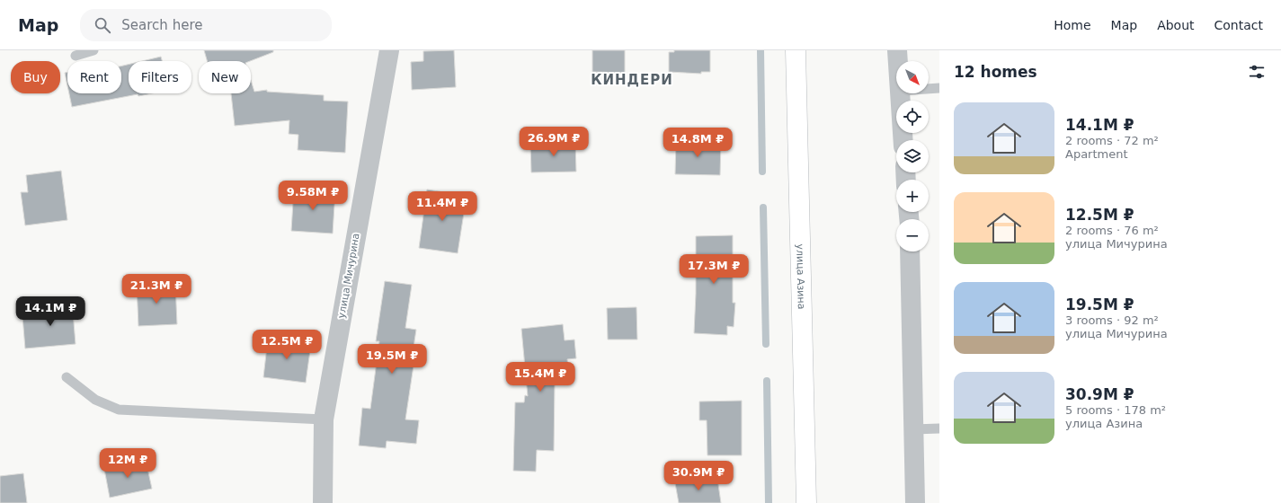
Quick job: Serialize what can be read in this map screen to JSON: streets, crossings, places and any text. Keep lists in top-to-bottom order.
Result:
{
  "streets": {
    "main road": ["улица Азина"],
    "street": ["улица Мичурина"]
  },
  "districts": ["КИНДЕРИ"],
  "north": "bottom right",
  "page": {
    "header": "Map",
    "search": "Search here",
    "nav": [
      "Home",
      "Map",
      "About",
      "Contact"
    ],
    "heading": "12 homes",
    "map_buttons": ["+", "−"],
    "chip": [
      "Buy",
      "Rent",
      "Filters",
      "New"
    ],
    "list": [
      {
        "name": "14.1M ₽",
        "note": "2 rooms · 72 m² · Apartment"
      },
      {
        "name": "12.5M ₽",
        "note": "2 rooms · 76 m² · улица Мичурина"
      },
      {
        "name": "19.5M ₽",
        "note": "3 rooms · 92 m² · улица Мичурина"
      },
      {
        "name": "30.9M ₽",
        "note": "5 rooms · 178 m² · улица Азина"
      }
    ],
    "price": [
      "26.9M ₽",
      "14.8M ₽",
      "9.58M ₽",
      "11.4M ₽",
      "17.3M ₽",
      "21.3M ₽",
      "14.1M ₽",
      "12.5M ₽",
      "19.5M ₽",
      "15.4M ₽",
      "12M ₽",
      "30.9M ₽"
    ]
  }
}
